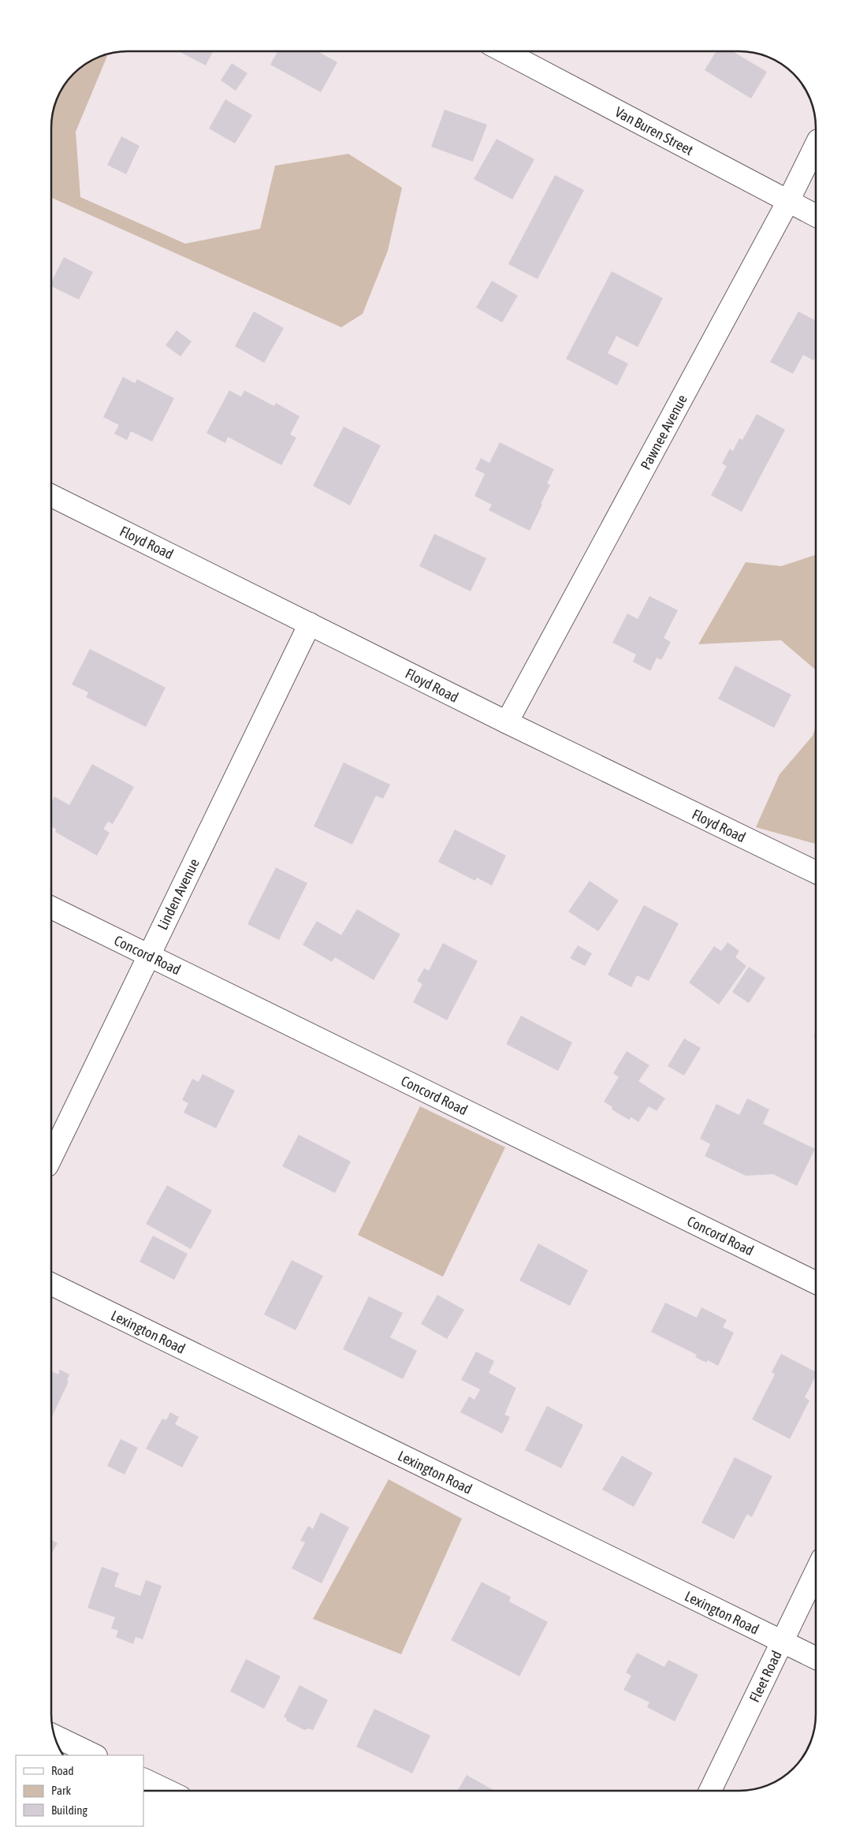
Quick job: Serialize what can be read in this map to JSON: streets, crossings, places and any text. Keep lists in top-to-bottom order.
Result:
{
  "streets": {
    "street": [
      "Van Buren Street",
      "Pawnee Avenue",
      "Floyd Road",
      "Linden Avenue",
      "Concord Road",
      "Lexington Road",
      "Fleet Road"
    ]
  },
  "crossings": [
    ["Van Buren Street", "Pawnee Avenue"],
    ["Pawnee Avenue", "Floyd Road"],
    ["Floyd Road", "Linden Avenue"],
    ["Linden Avenue", "Concord Road"],
    ["Lexington Road", "Fleet Road"]
  ],
  "legend": ["Road", "Park", "Building"]
}
